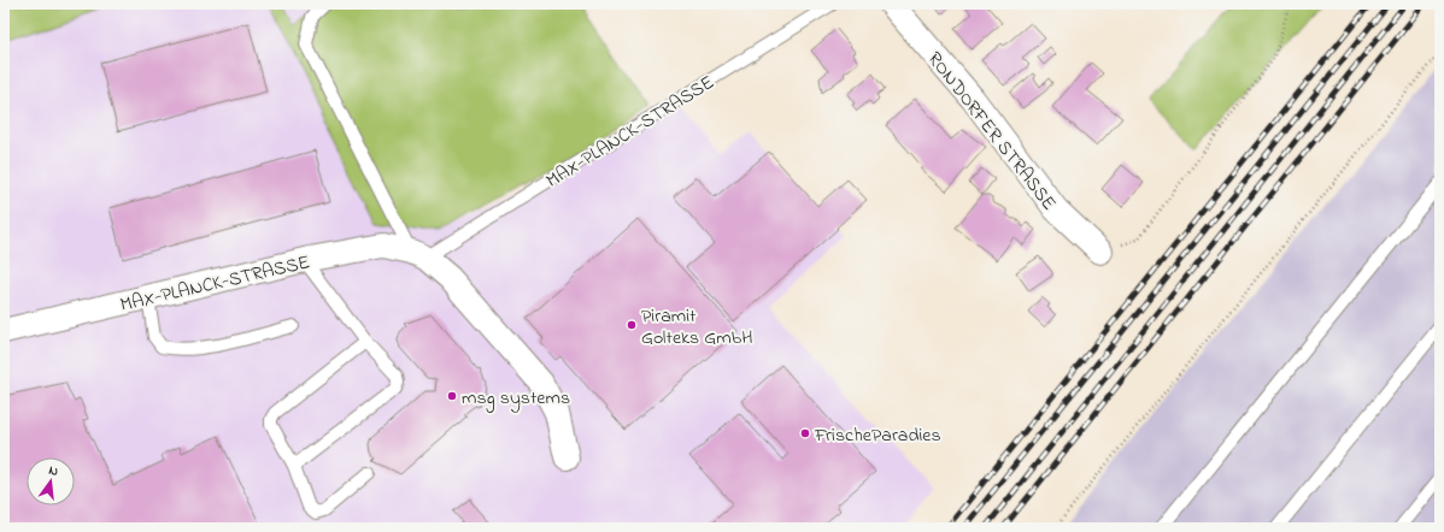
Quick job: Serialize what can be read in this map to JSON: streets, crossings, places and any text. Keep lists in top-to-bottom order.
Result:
{
  "streets": {
    "street": ["MAX-PLANCK-STRASSE", "RONDORFER STRASSE"]
  },
  "places": ["Piramit Golteks GmbH", "msg systems", "FrischeParadies"],
  "north": "top"
}
